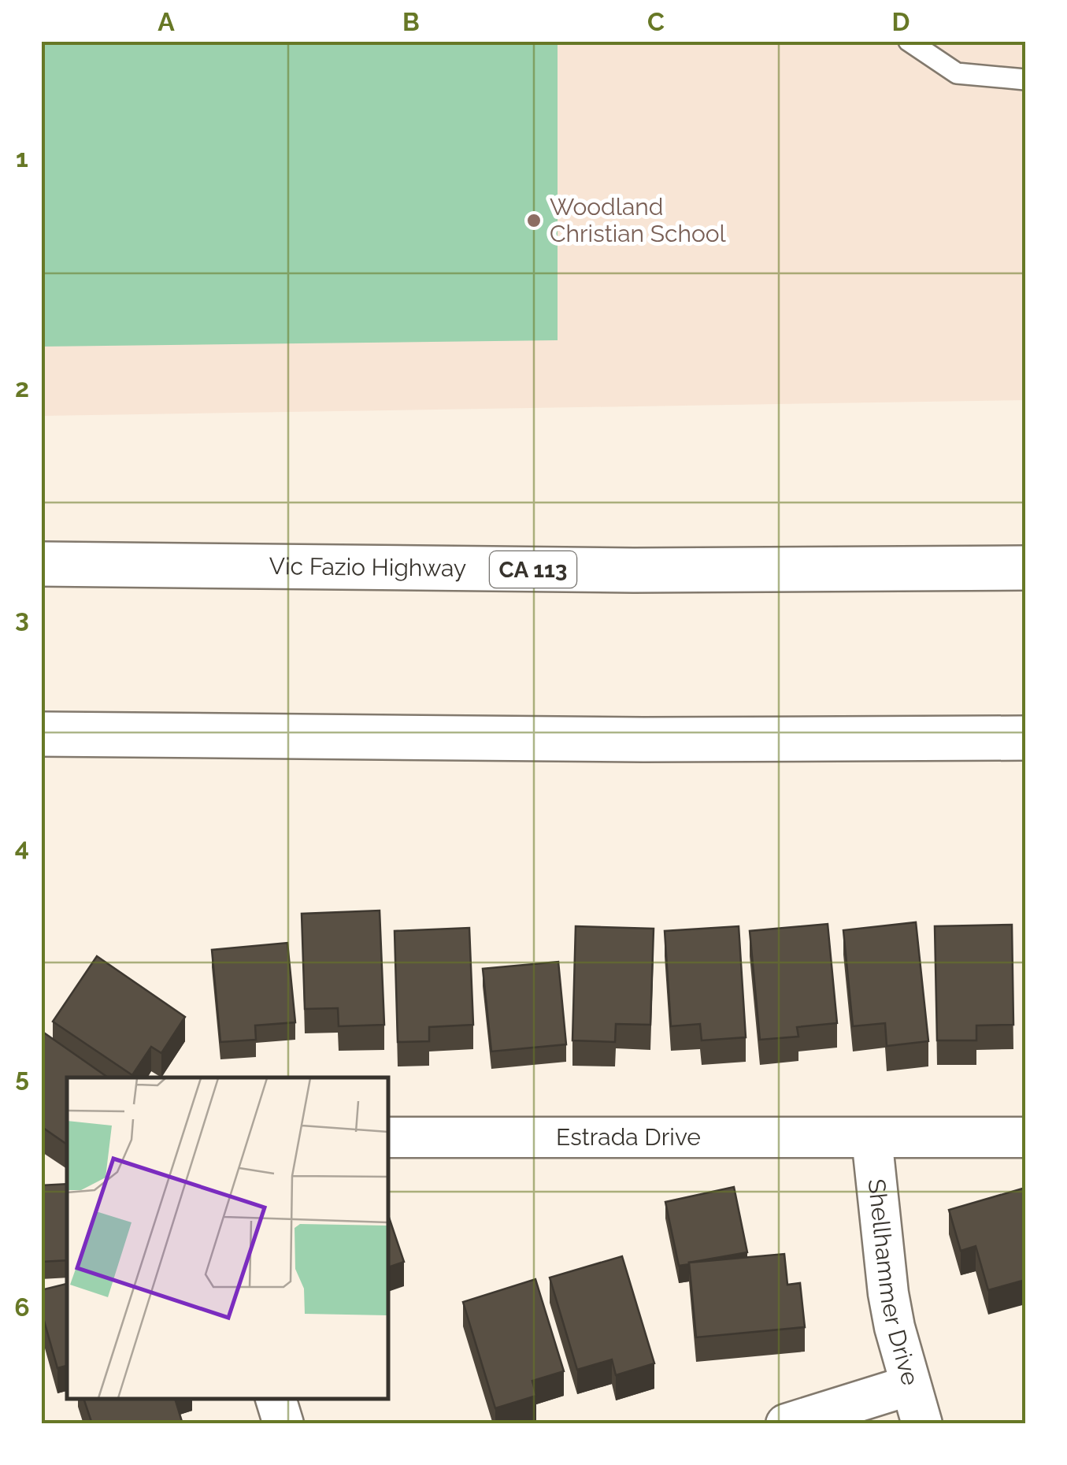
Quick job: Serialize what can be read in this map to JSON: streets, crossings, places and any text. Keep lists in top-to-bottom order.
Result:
{
  "streets": {
    "highway": ["Vic Fazio Highway", "CA 113"],
    "street": ["Estrada Drive", "Shellhammer Drive"]
  },
  "crossings": [
    ["Estrada Drive", "Shellhammer Drive"]
  ],
  "places": ["Woodland Christian School"],
  "grid": {
    "columns": [
      "A",
      "B",
      "C",
      "D"
    ],
    "rows": [
      "1",
      "2",
      "3",
      "4",
      "5",
      "6"
    ]
  }
}
